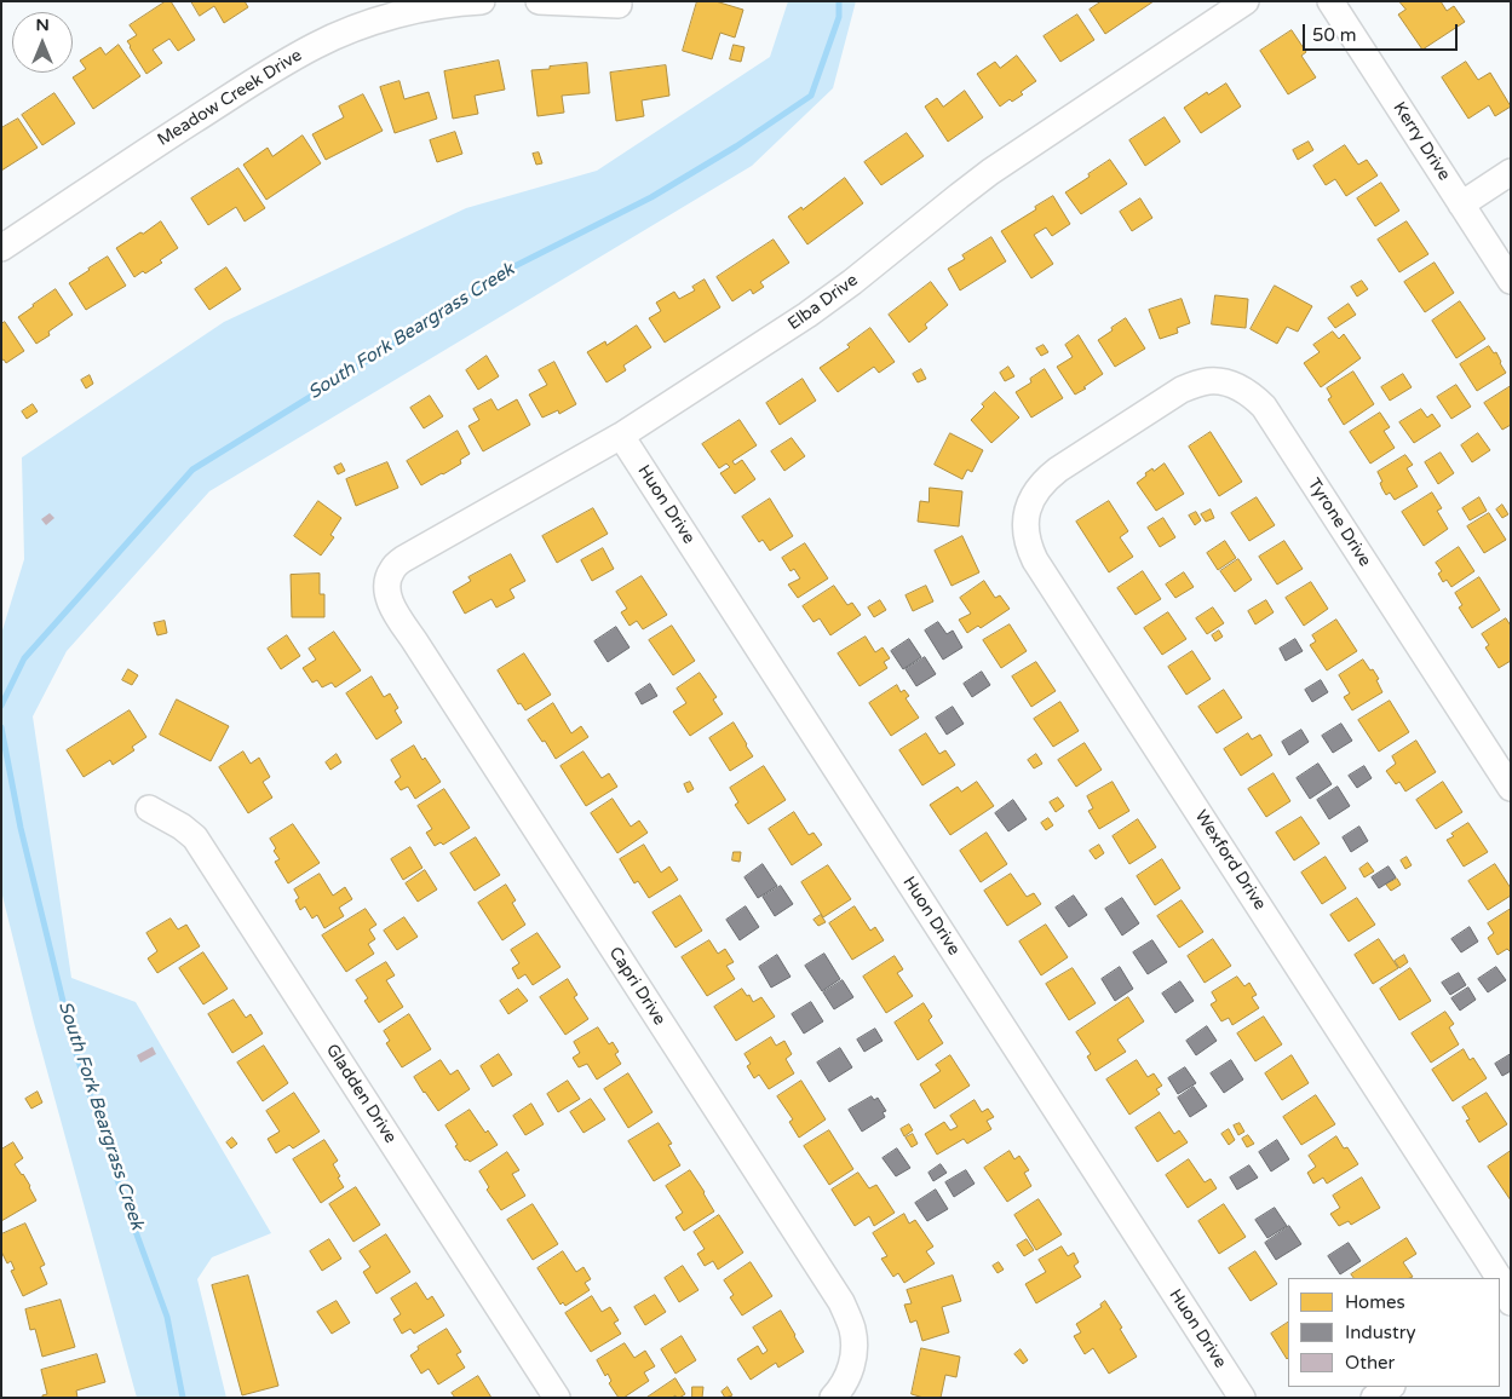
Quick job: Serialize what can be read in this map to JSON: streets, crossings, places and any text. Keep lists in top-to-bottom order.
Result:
{
  "streets": {
    "street": [
      "Meadow Creek Drive",
      "Kerry Drive",
      "Elba Drive",
      "Huon Drive",
      "Tyrone Drive",
      "Wexford Drive",
      "Capri Drive",
      "Gladden Drive"
    ]
  },
  "crossings": [
    ["Elba Drive", "Huon Drive"],
    ["Elba Drive", "Capri Drive"],
    ["Tyrone Drive", "Wexford Drive"]
  ],
  "water": ["South Fork Beargrass Creek"],
  "legend": ["Homes", "Industry", "Other"],
  "scale_bar": "50 m",
  "north": "top"
}
